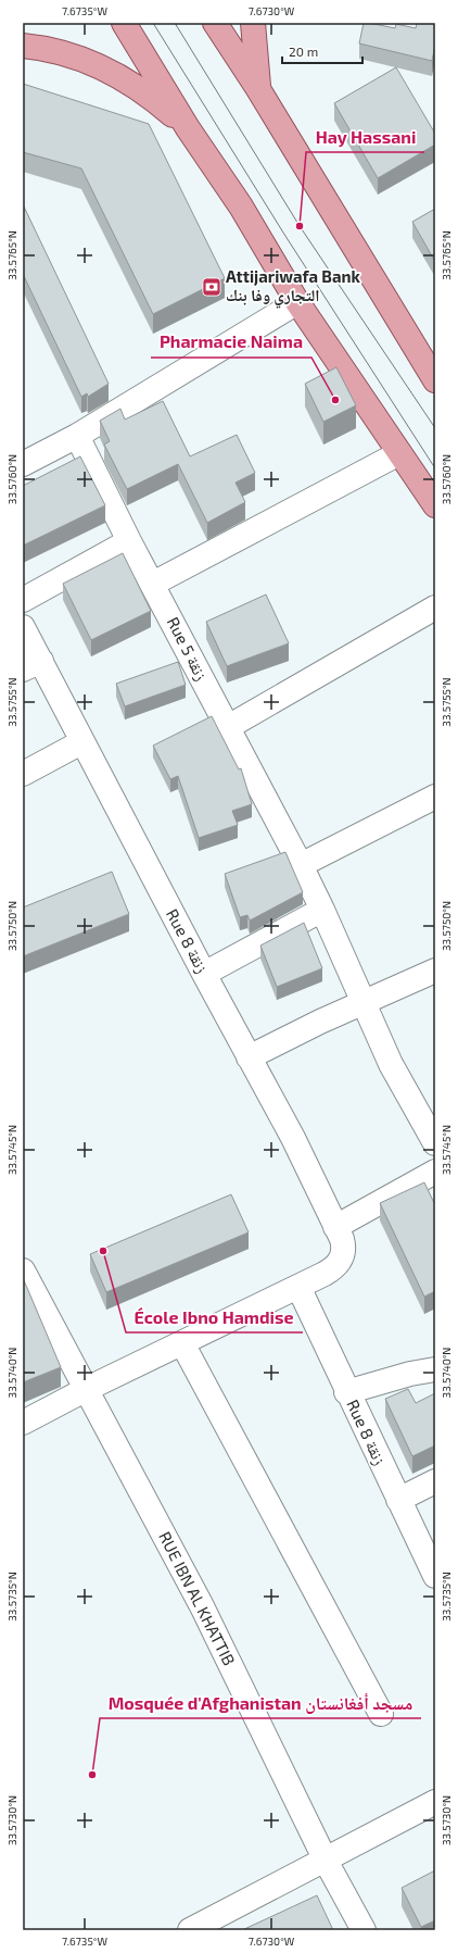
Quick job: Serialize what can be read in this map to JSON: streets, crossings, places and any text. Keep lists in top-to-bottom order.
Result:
{
  "streets": {
    "street": ["Rue 5 زنقة", "Rue 8 زنقة", "RUE IBN AL KHATTIB"]
  },
  "places": {
    "other": [
      "Hay Hassani",
      "Pharmacie Naima",
      "École Ibno Hamdise",
      "Mosquée d'Afghanistan مسجد أفغانستان"
    ],
    "bank": ["Attijariwafa Bank التجاري وفا بنك"]
  },
  "scale_bar": "20 m",
  "coordinates": [
    "7.6735°W",
    "7.6730°W",
    "33.5765°N",
    "33.5760°N",
    "33.5755°N",
    "33.5750°N",
    "33.5745°N",
    "33.5740°N",
    "33.5735°N",
    "33.5730°N"
  ]
}
